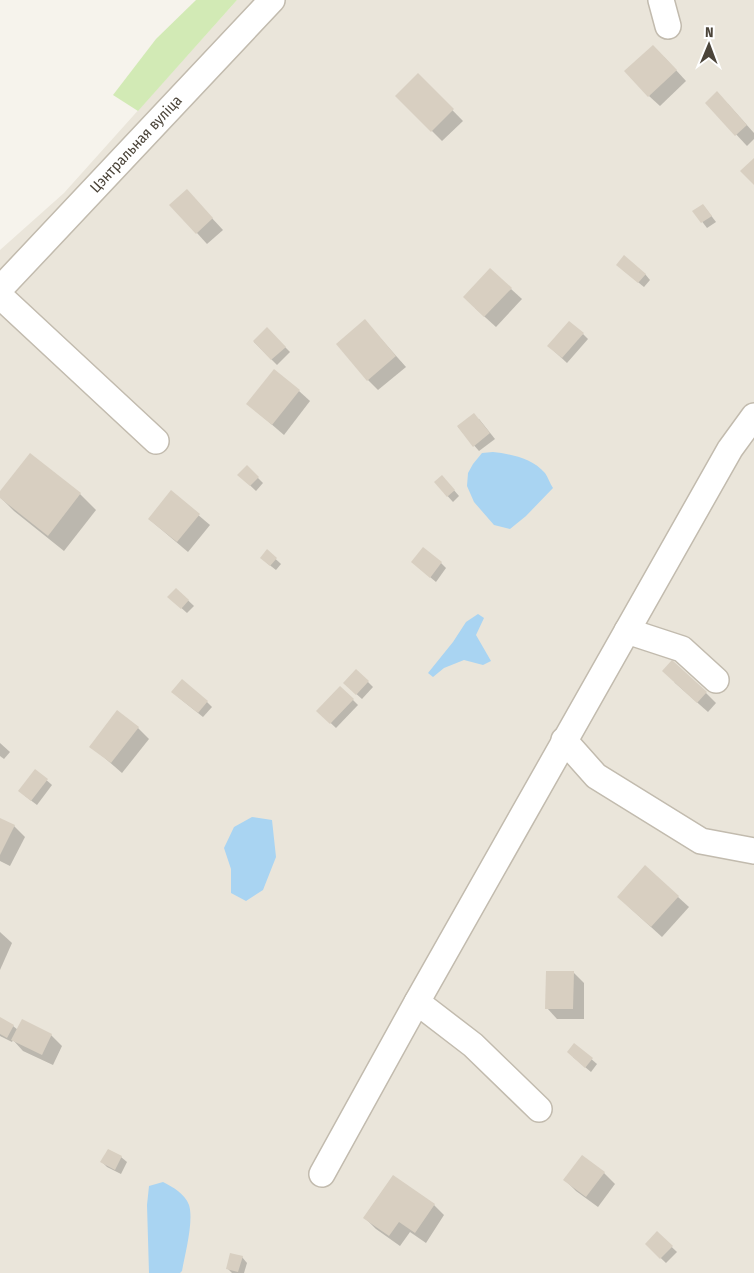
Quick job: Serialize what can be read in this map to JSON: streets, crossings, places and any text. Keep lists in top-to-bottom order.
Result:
{
  "streets": {
    "street": ["Цэнтральная вуліца"]
  },
  "north": "top"
}
